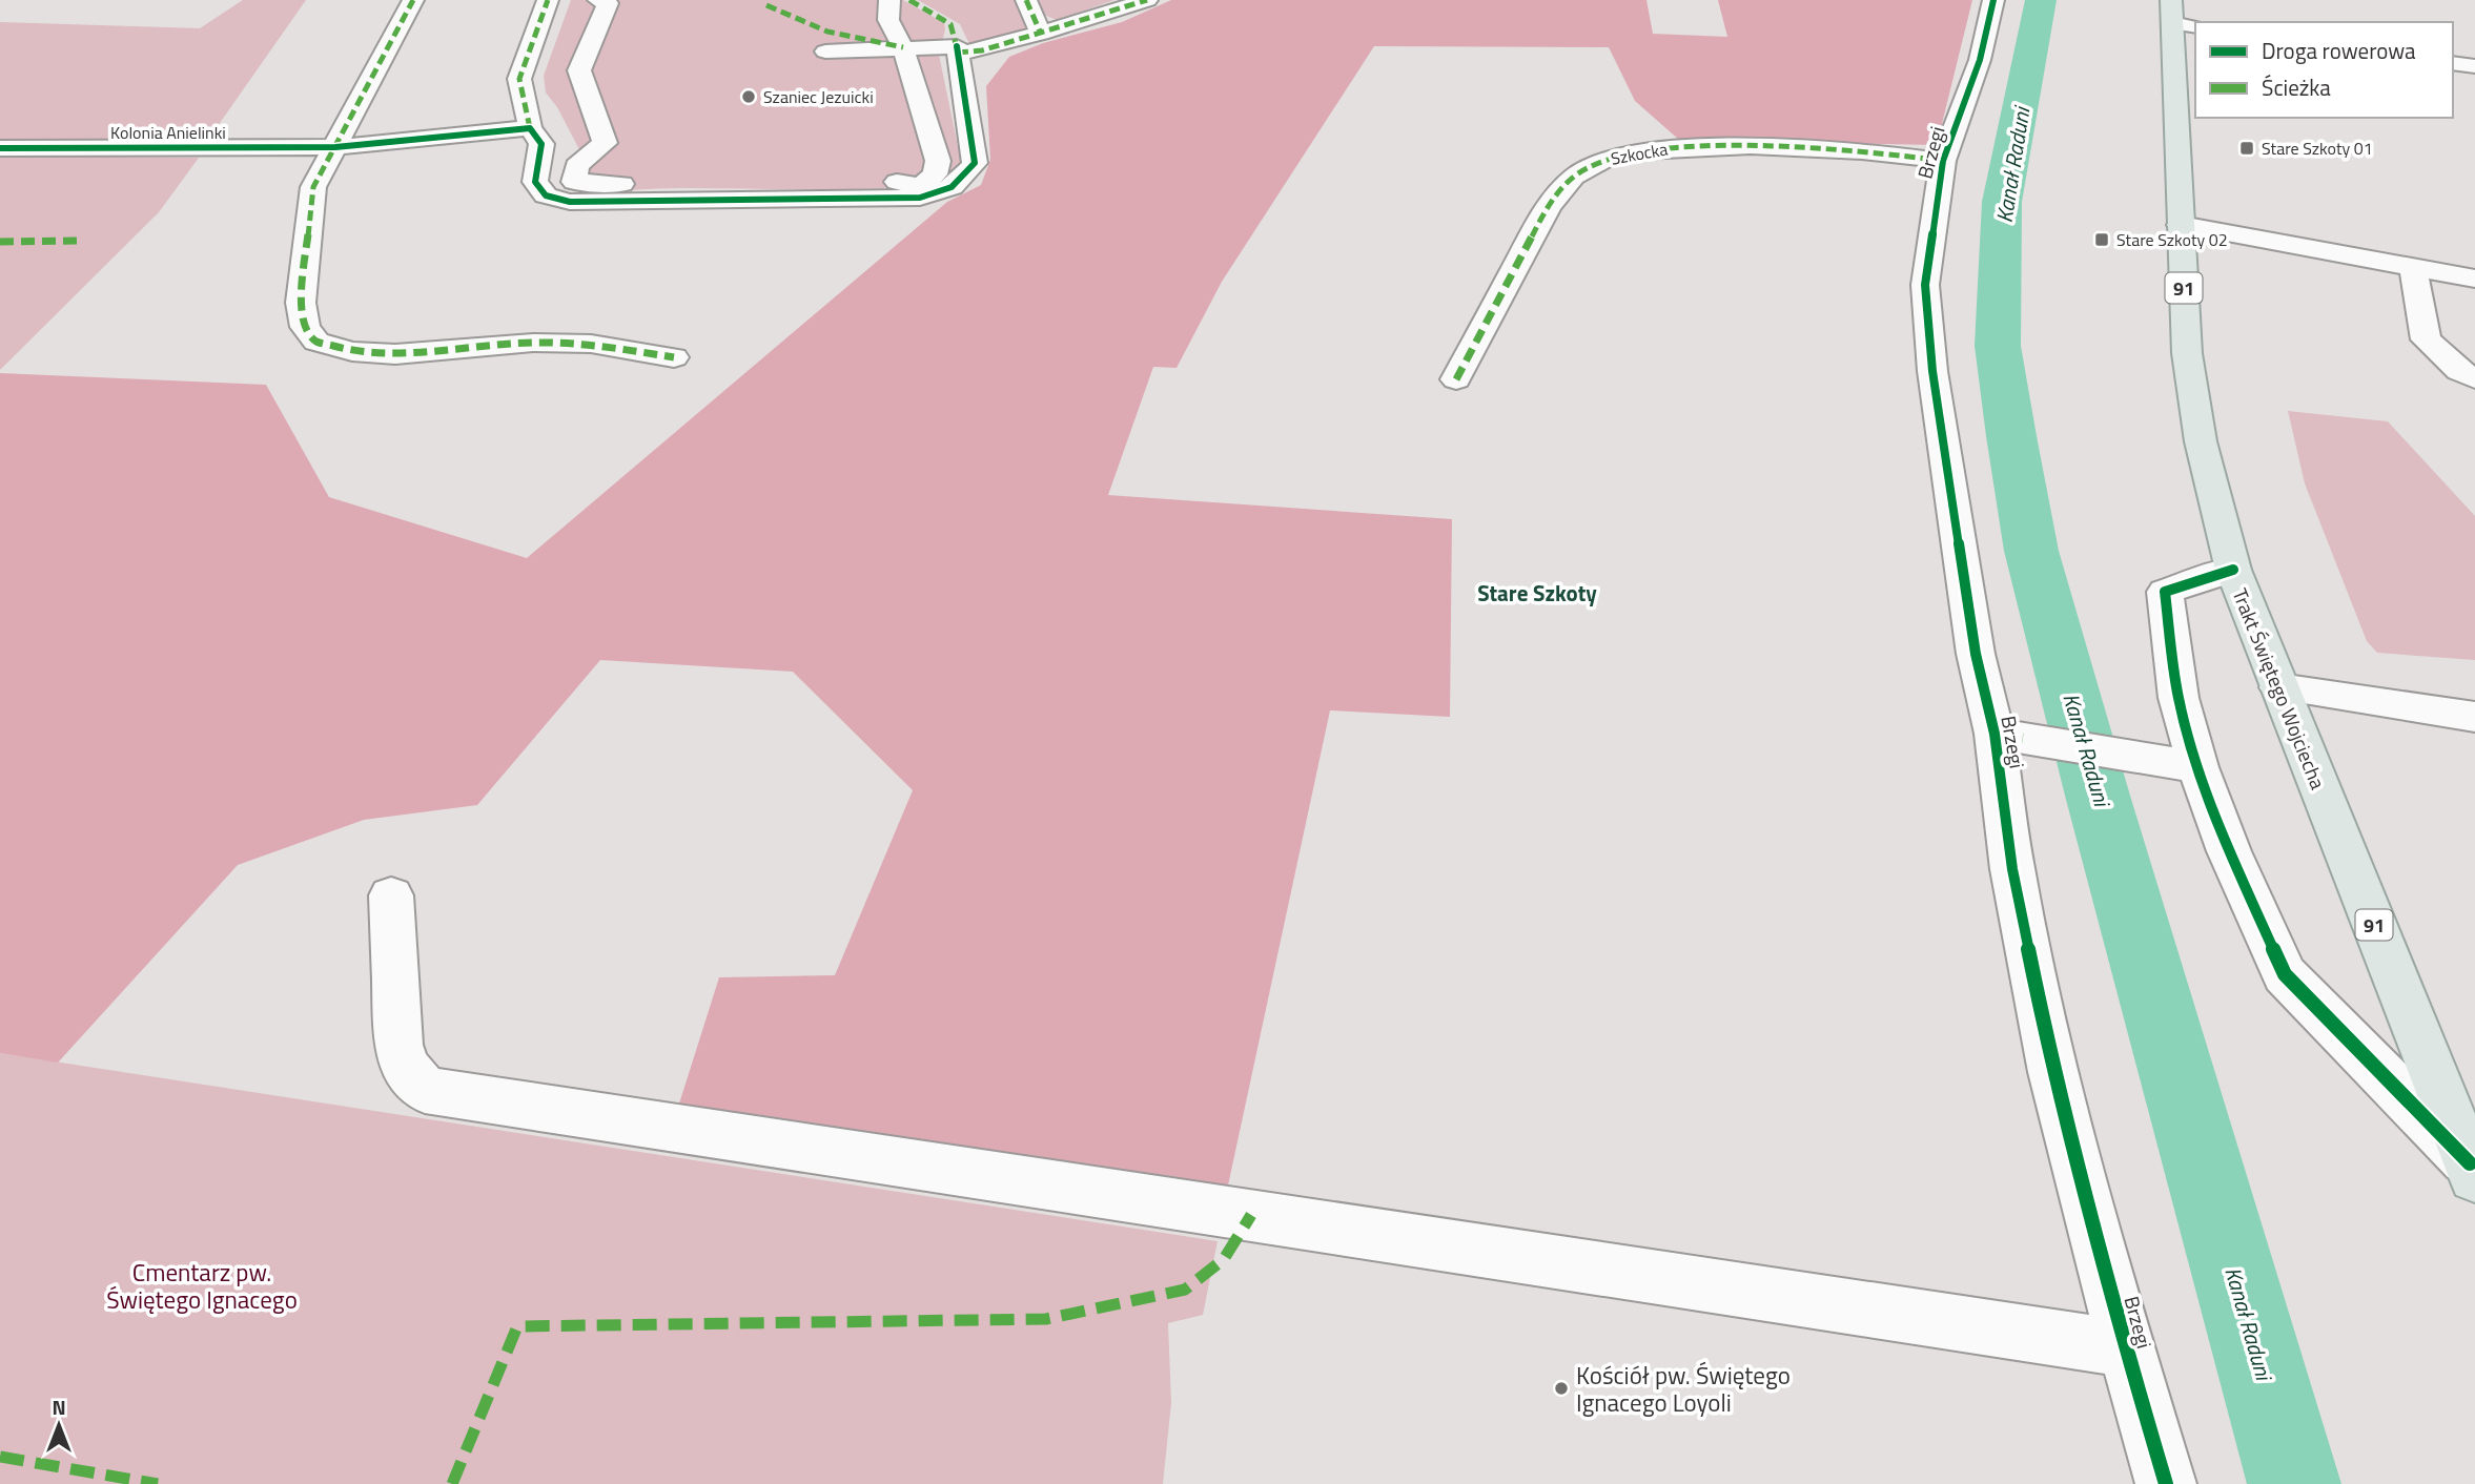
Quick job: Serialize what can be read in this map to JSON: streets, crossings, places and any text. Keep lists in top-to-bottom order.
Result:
{
  "streets": {
    "main road": ["91", "Trakt Świętego Wojciecha"],
    "street": ["Kolonia Anielinki", "Brzegi", "Szkocka"]
  },
  "crossings": [
    ["Brzegi", "Szkocka"]
  ],
  "districts": ["Stare Szkoty"],
  "water": ["Kanał Raduni"],
  "parks": ["Cmentarz pw. Świętego Ignacego"],
  "places": {
    "other": ["Szaniec Jezuicki", "Kościół pw. Świętego Ignacego Loyoli"],
    "transit": ["Stare Szkoty 01", "Stare Szkoty 02"]
  },
  "legend": ["Droga rowerowa", "Ścieżka"],
  "north": "top"
}
